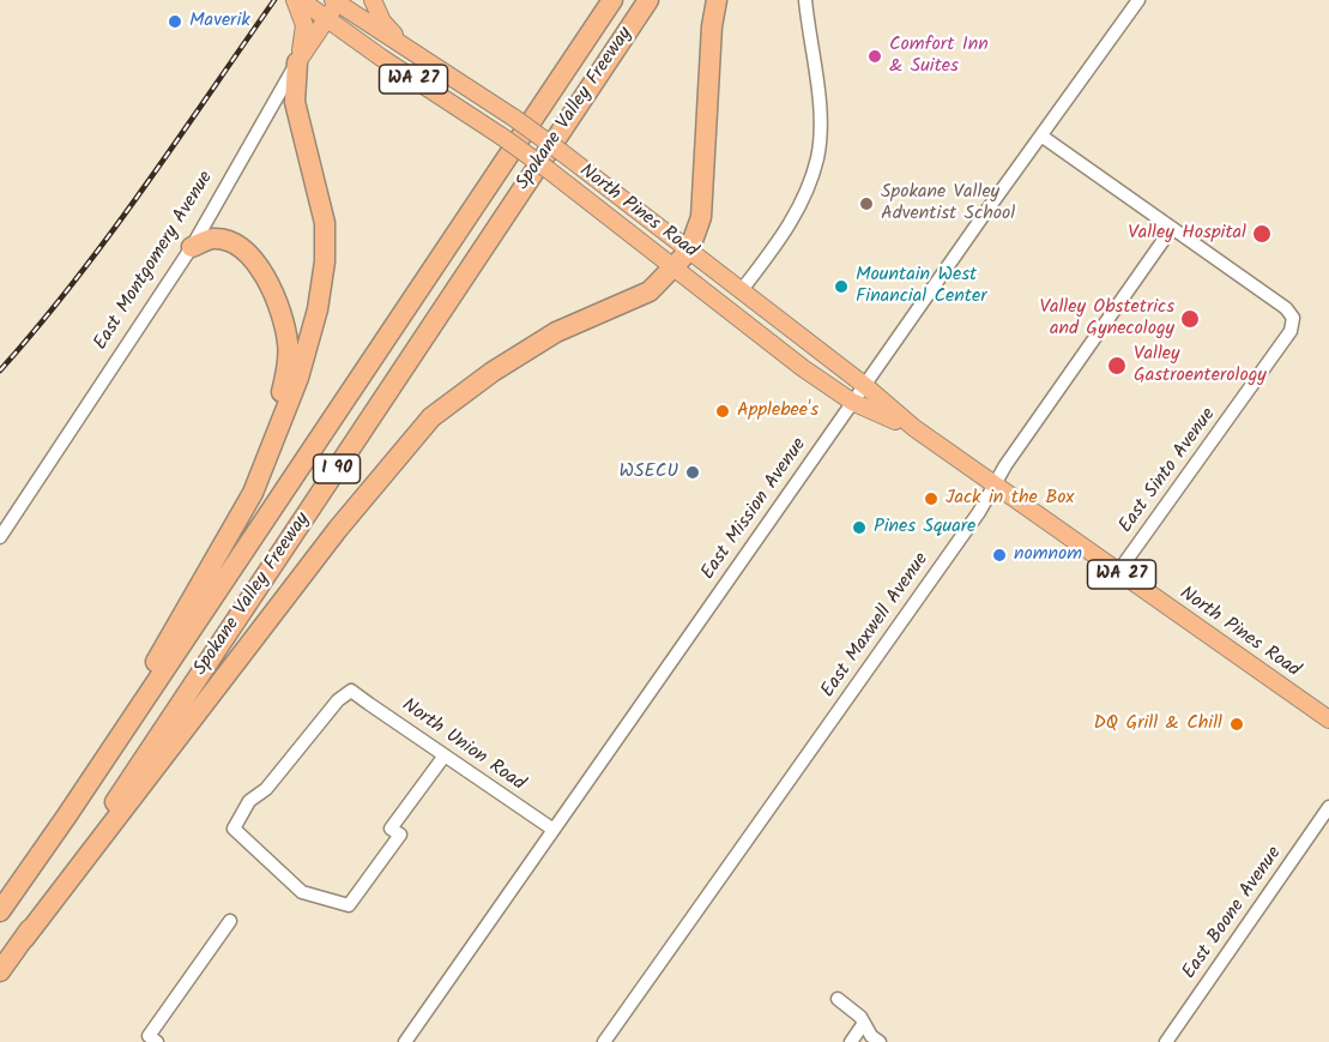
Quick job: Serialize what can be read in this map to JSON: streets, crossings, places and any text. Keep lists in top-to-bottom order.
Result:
{
  "streets": {
    "highway": ["Spokane Valley Freeway", "I 90"],
    "main road": ["WA 27", "North Pines Road", "East Montgomery Avenue"],
    "street": [
      "East Sinto Avenue",
      "East Mission Avenue",
      "East Maxwell Avenue",
      "North Union Road",
      "East Boone Avenue"
    ]
  },
  "crossings": [
    ["North Pines Road", "East Montgomery Avenue"],
    ["North Pines Road", "East Sinto Avenue"],
    ["North Pines Road", "East Mission Avenue"],
    ["North Pines Road", "East Maxwell Avenue"],
    ["East Sinto Avenue", "East Maxwell Avenue"],
    ["East Mission Avenue", "North Union Road"]
  ],
  "places": [
    "Maverik",
    "Comfort Inn & Suites",
    "Spokane Valley Adventist School",
    "Valley Hospital",
    "Mountain West Financial Center",
    "Valley Obstetrics and Gynecology",
    "Valley Gastroenterology",
    "Applebee's",
    "WSECU",
    "Jack in the Box",
    "Pines Square",
    "nomnom",
    "DQ Grill & Chill"
  ]
}
